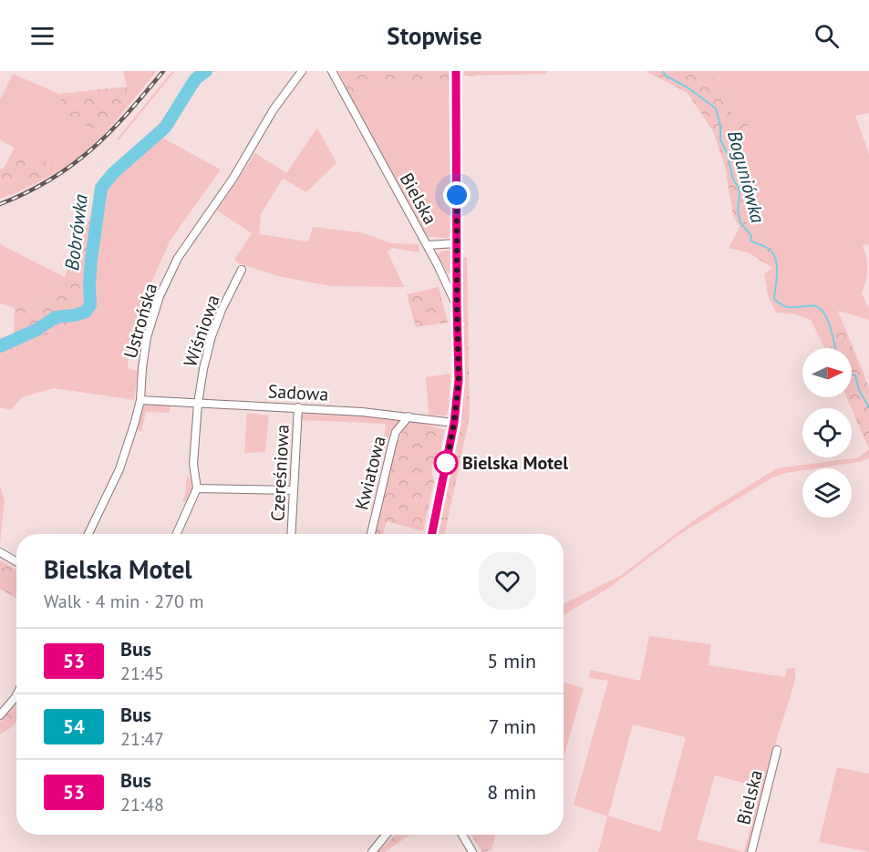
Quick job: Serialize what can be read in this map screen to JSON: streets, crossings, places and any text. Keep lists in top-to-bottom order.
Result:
{
  "streets": {
    "street": [
      "Bielska",
      "Ustrońska",
      "Wiśniowa",
      "Sadowa",
      "Czereśniowa",
      "Kwiatowa"
    ]
  },
  "crossings": [
    ["Bielska", "Sadowa"],
    ["Ustrońska", "Sadowa"],
    ["Wiśniowa", "Sadowa"],
    ["Sadowa", "Czereśniowa"],
    ["Sadowa", "Kwiatowa"]
  ],
  "water": ["Boguniówka", "Bobrówka"],
  "places": ["Bielska Motel"],
  "lines": ["bus line 53"],
  "north": "right",
  "page": {
    "header": "Stopwise",
    "heading": ["Bielska Motel", "Walk · 4 min · 270 m"],
    "list": [
      {
        "mark": "53",
        "name": "Bus",
        "note": "21:45",
        "value": "5 min"
      },
      {
        "mark": "54",
        "name": "Bus",
        "note": "21:47",
        "value": "7 min"
      },
      {
        "mark": "53",
        "name": "Bus",
        "note": "21:48",
        "value": "8 min"
      }
    ]
  }
}
